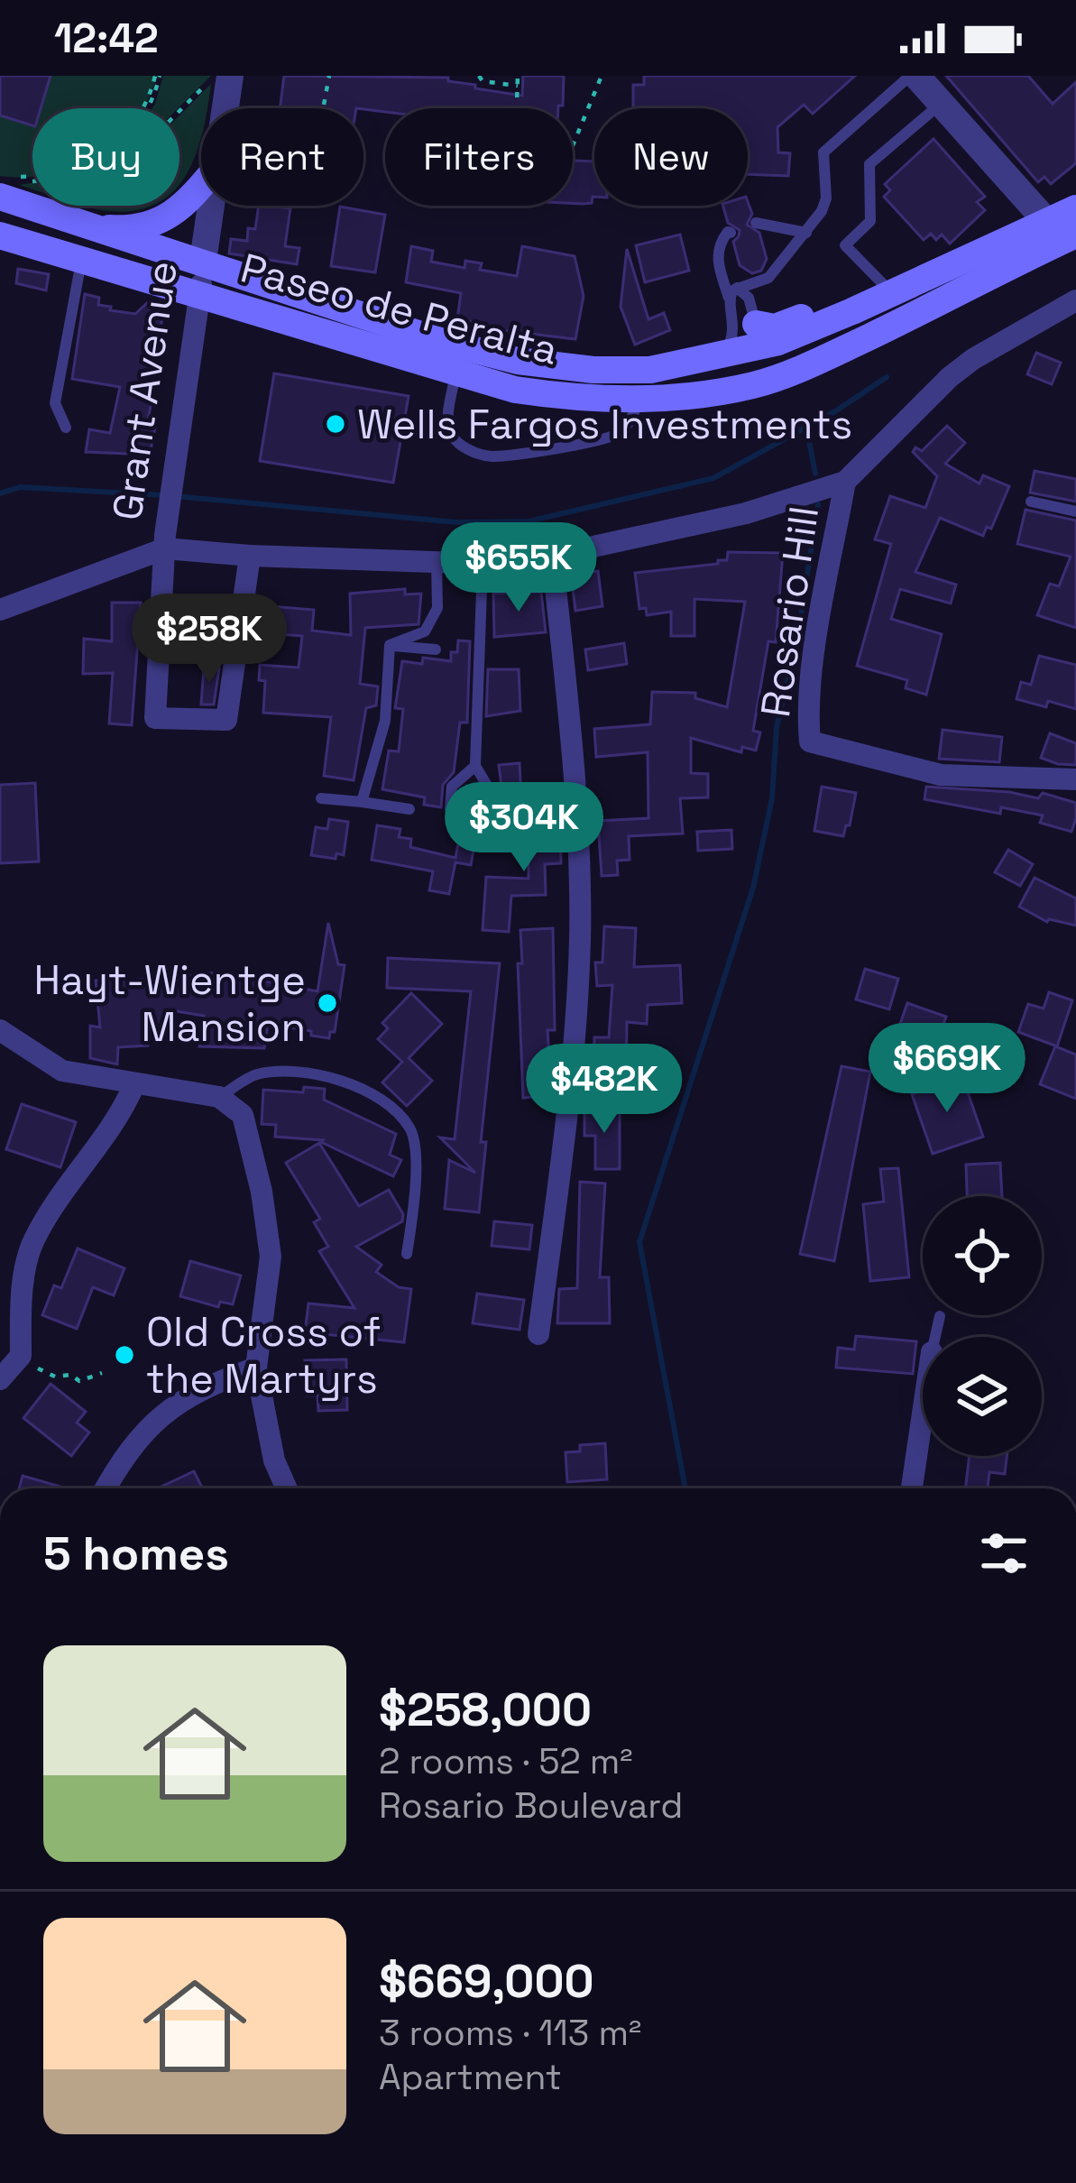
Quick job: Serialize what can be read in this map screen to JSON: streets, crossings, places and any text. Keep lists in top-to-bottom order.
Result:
{
  "streets": {
    "main road": ["Paseo de Peralta"],
    "street": ["Grant Avenue", "Rosario Hill"]
  },
  "crossings": [
    ["Paseo de Peralta", "Grant Avenue"]
  ],
  "places": ["Wells Fargos Investments", "Hayt-Wientge Mansion", "Old Cross of the Martyrs"],
  "page": {
    "status": "12:42",
    "chip": [
      "Buy",
      "Rent",
      "Filters",
      "New"
    ],
    "price": [
      "$655K",
      "$258K",
      "$304K",
      "$669K",
      "$482K"
    ],
    "heading": "5 homes",
    "list": [
      {
        "name": "$258,000",
        "note": "2 rooms · 52 m² · Rosario Boulevard"
      },
      {
        "name": "$669,000",
        "note": "3 rooms · 113 m² · Apartment"
      }
    ]
  }
}
